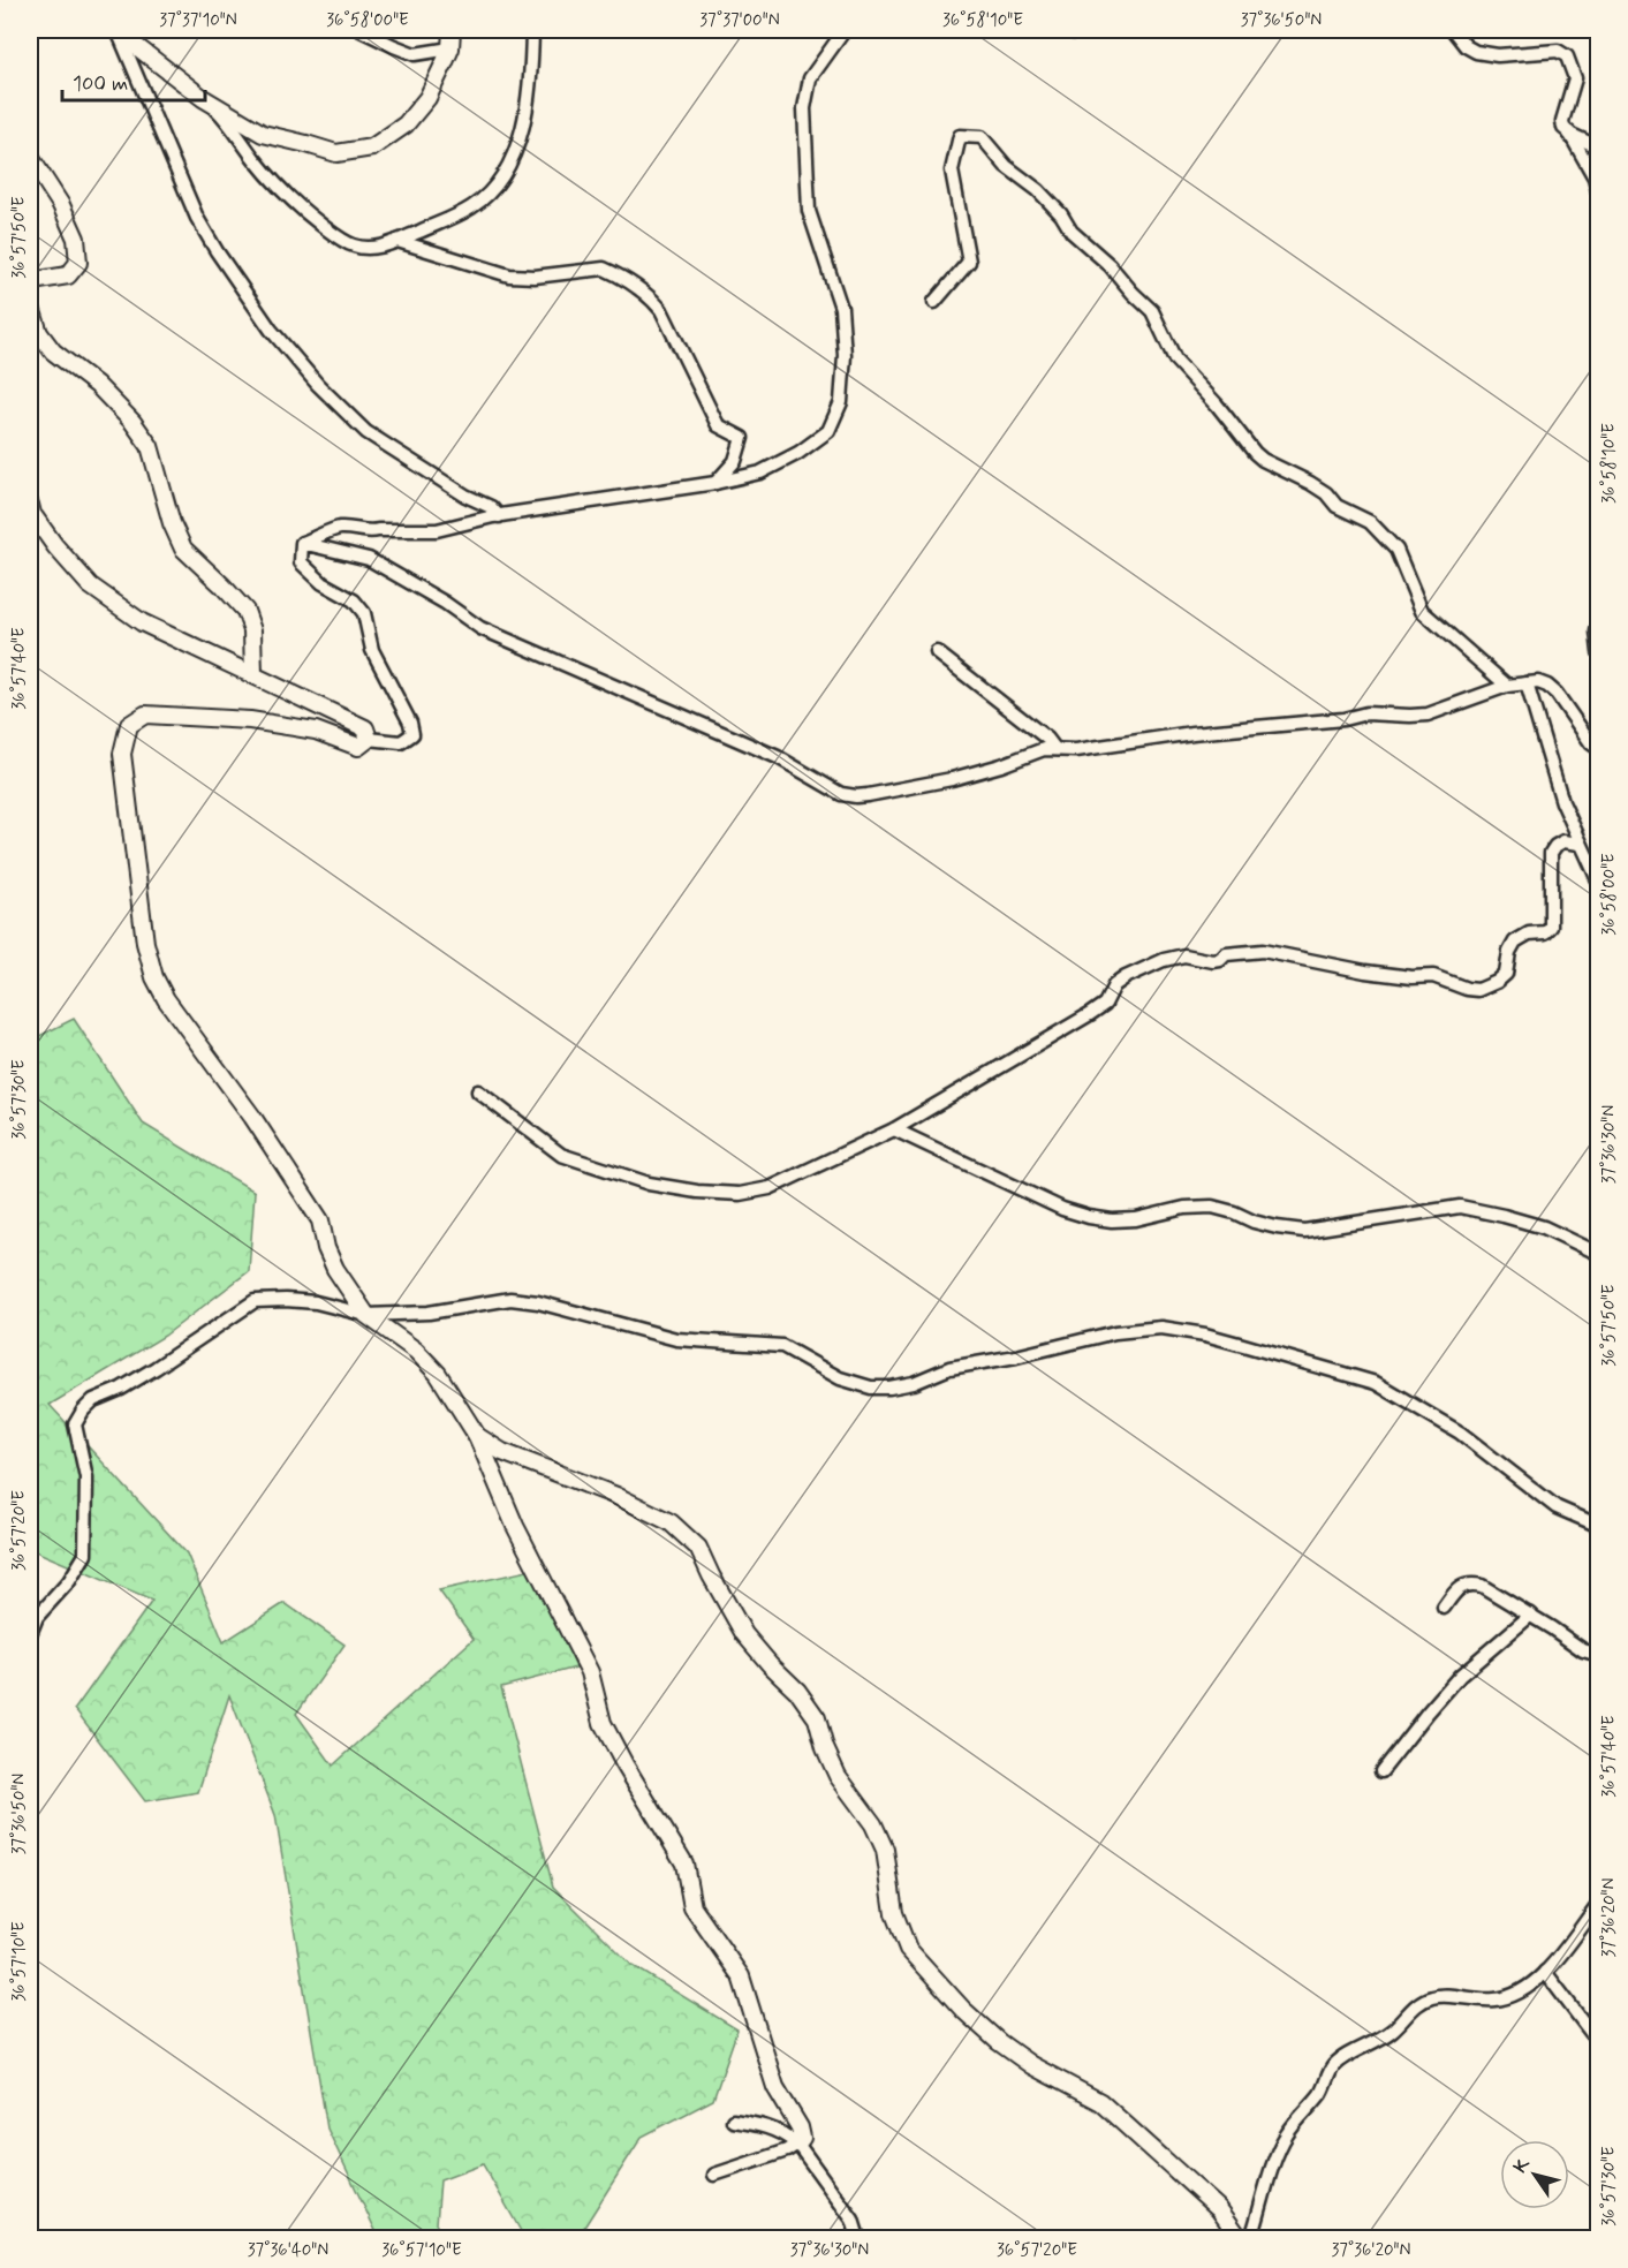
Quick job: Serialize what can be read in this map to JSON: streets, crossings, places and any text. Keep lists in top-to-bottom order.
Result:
{
  "scale_bar": "100 m",
  "north": "top left",
  "coordinates": [
    "37°37'10\"N",
    "36°58'00\"E",
    "37°37'00\"N",
    "36°58'10\"E",
    "37°36'50\"N",
    "36°57'50\"E",
    "36°57'40\"E",
    "36°57'30\"E",
    "37°36'30\"N",
    "36°57'20\"E",
    "37°36'20\"N",
    "36°57'10\"E",
    "37°36'40\"N"
  ]
}
